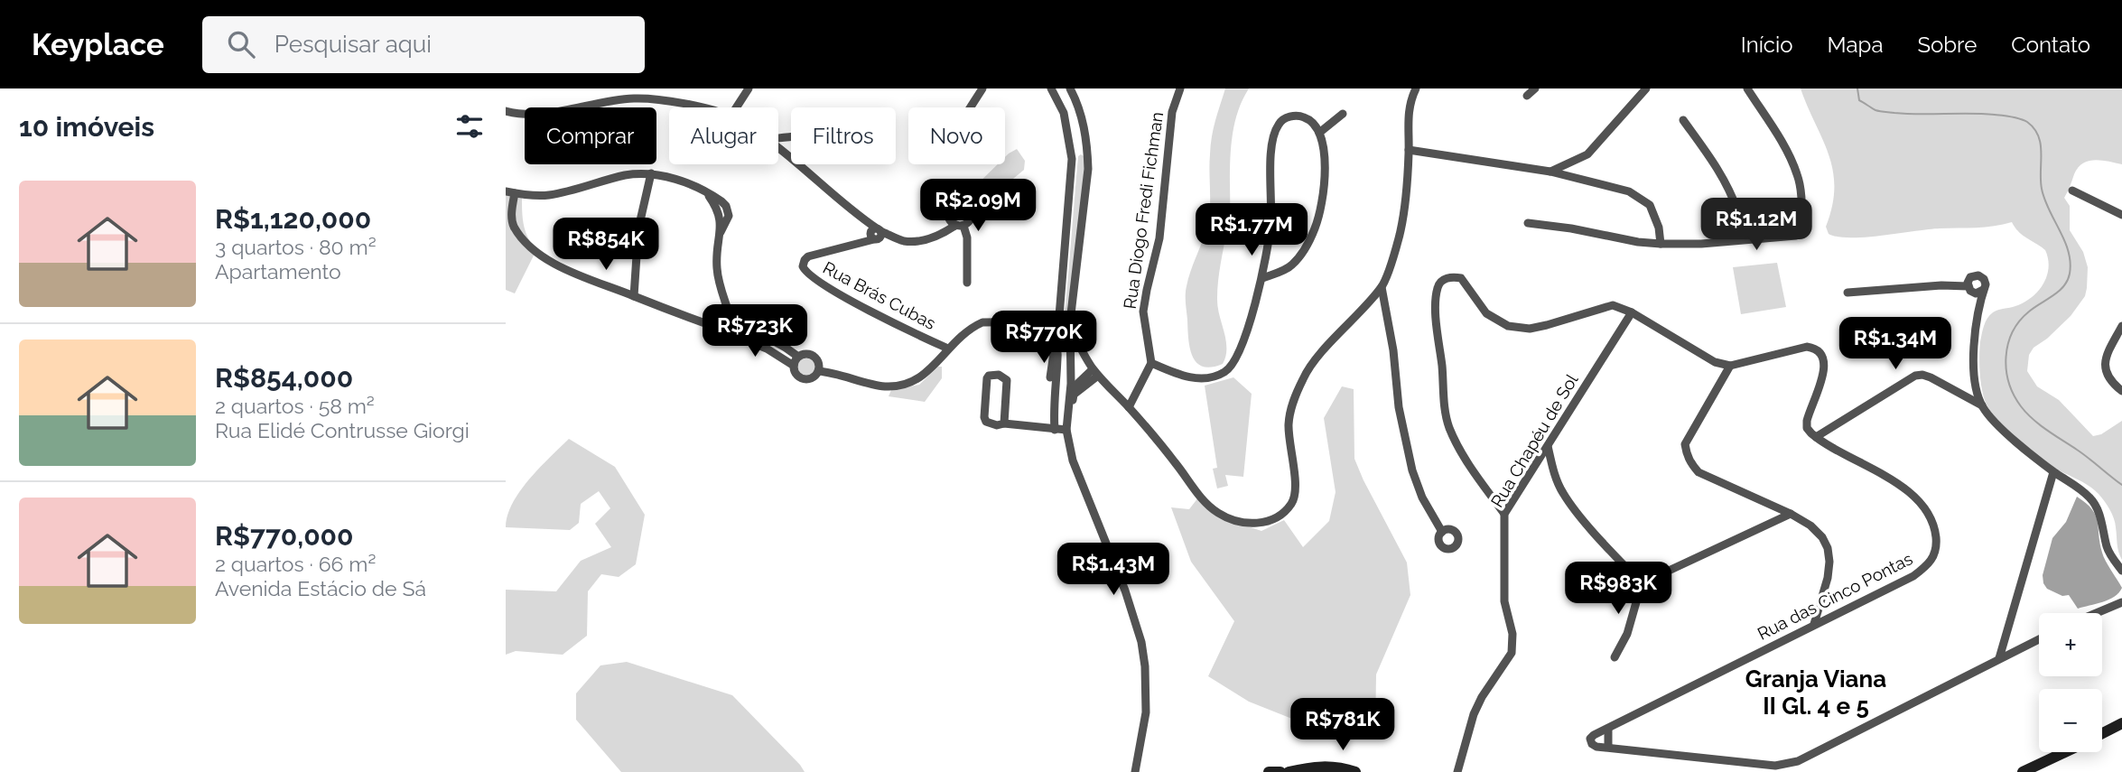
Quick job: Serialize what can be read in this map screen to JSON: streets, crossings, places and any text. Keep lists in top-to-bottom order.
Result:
{
  "streets": {
    "street": [
      "Rua Diogo Fredi Fichman",
      "Rua Brás Cubas",
      "Rua Chapéu de Sol",
      "Rua das Cinco Pontas"
    ]
  },
  "districts": ["Granja Viana II Gl. 4 e 5"],
  "page": {
    "header": "Keyplace",
    "search": "Pesquisar aqui",
    "nav": [
      "Início",
      "Mapa",
      "Sobre",
      "Contato"
    ],
    "heading": "10 imóveis",
    "chip": [
      "Comprar",
      "Alugar",
      "Filtros",
      "Novo"
    ],
    "list": [
      {
        "name": "R$1,120,000",
        "note": "3 quartos · 80 m² · Apartamento"
      },
      {
        "name": "R$854,000",
        "note": "2 quartos · 58 m² · Rua Elidé Contrusse Giorgi"
      },
      {
        "name": "R$770,000",
        "note": "2 quartos · 66 m² · Avenida Estácio de Sá"
      }
    ],
    "price": [
      "R$2.09M",
      "R$1.12M",
      "R$1.77M",
      "R$854K",
      "R$723K",
      "R$770K",
      "R$1.34M",
      "R$1.43M",
      "R$983K",
      "R$781K"
    ],
    "map_buttons": ["+", "−"]
  }
}
